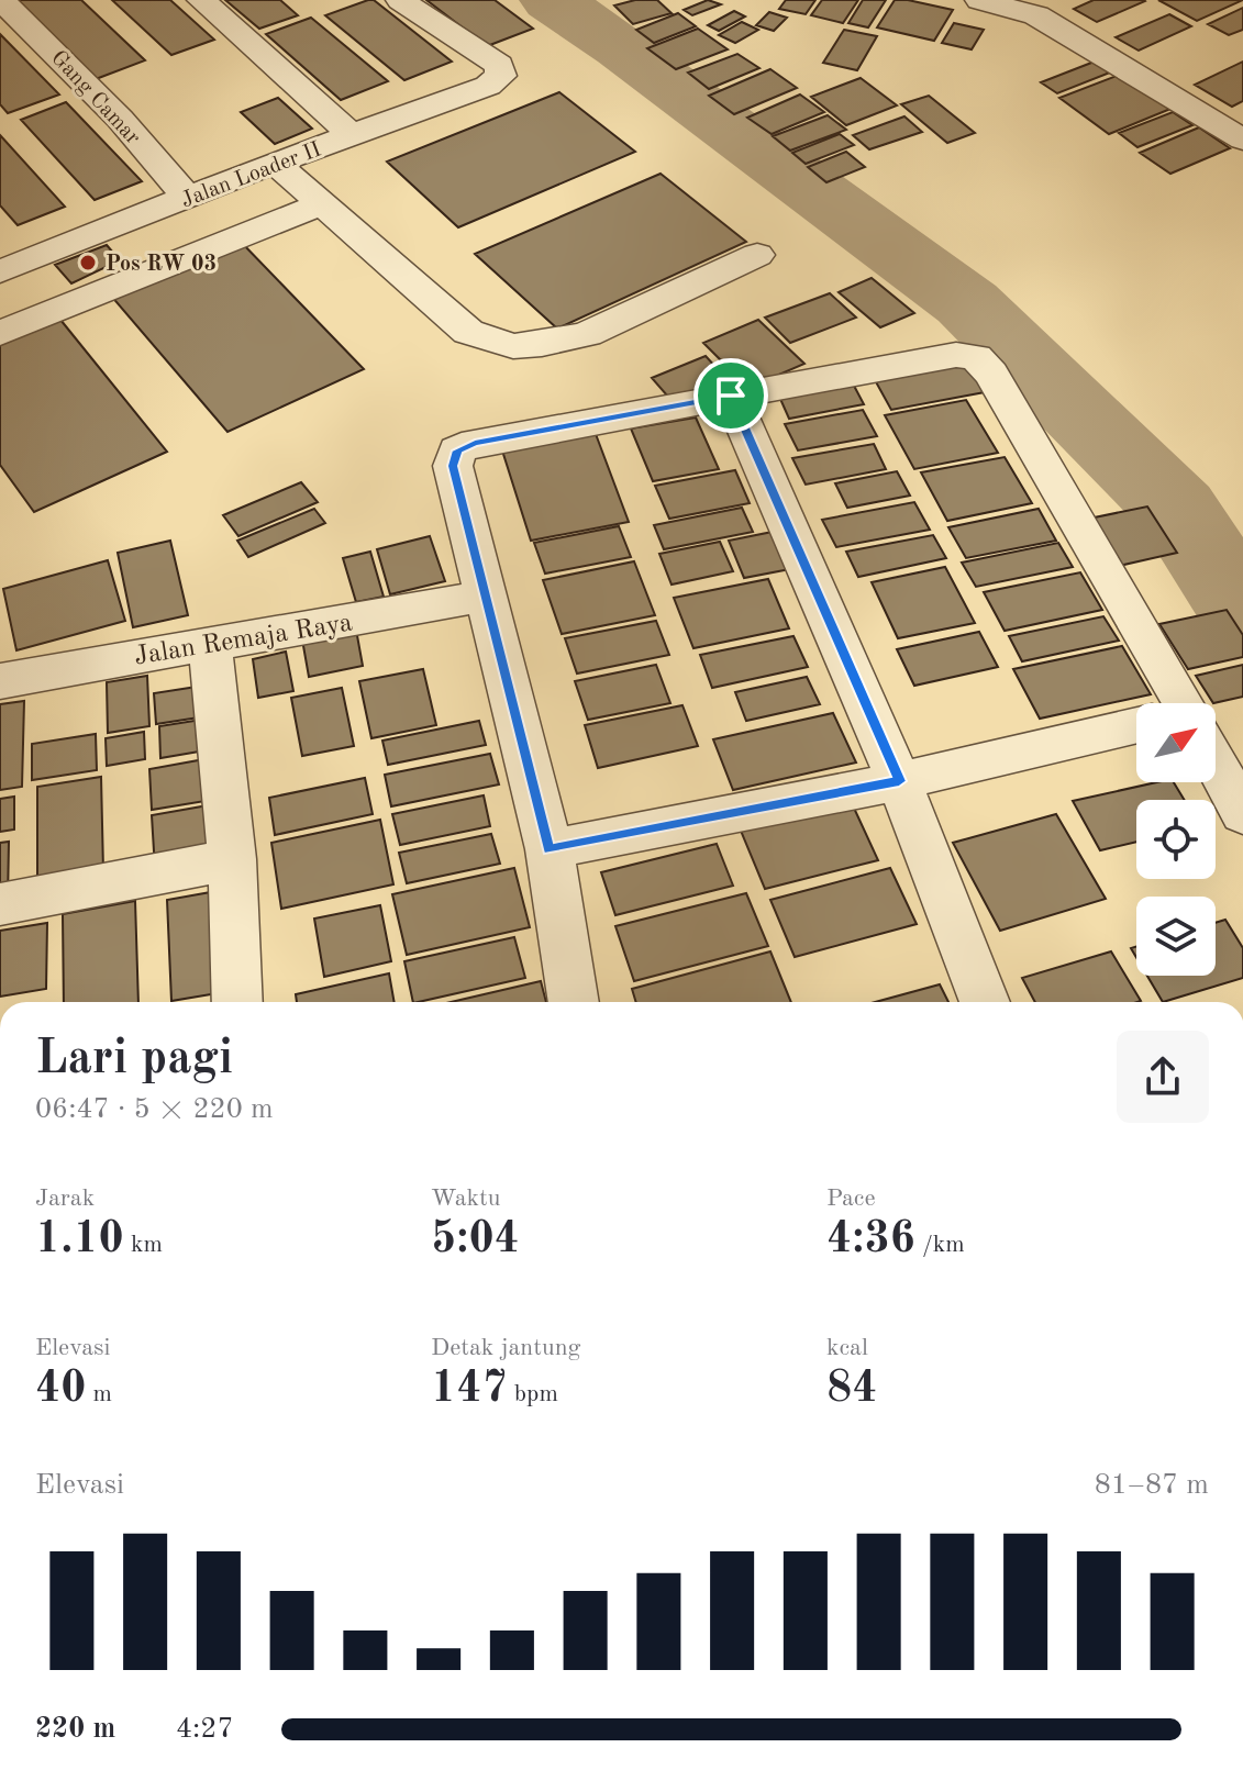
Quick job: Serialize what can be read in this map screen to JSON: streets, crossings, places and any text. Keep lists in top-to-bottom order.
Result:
{
  "streets": {
    "street": ["Gang Camar", "Jalan Loader II", "Jalan Remaja Raya"]
  },
  "crossings": [
    ["Gang Camar", "Jalan Loader II"]
  ],
  "places": ["Pos RW 03"],
  "north": "top right",
  "page": {
    "heading": ["Lari pagi", "06:47 · 5 × 220 m"],
    "stats": [
      ["Jarak", "1.10 km"],
      ["Waktu", "5:04"],
      ["Pace", "4:36 /km"],
      ["Elevasi", "40 m"],
      ["Detak jantung", "147 bpm"],
      ["kcal", "84"]
    ],
    "chart": ["Elevasi", "81–87 m"],
    "list": [
      {
        "name": "220 m",
        "note": "4:27"
      }
    ]
  }
}
